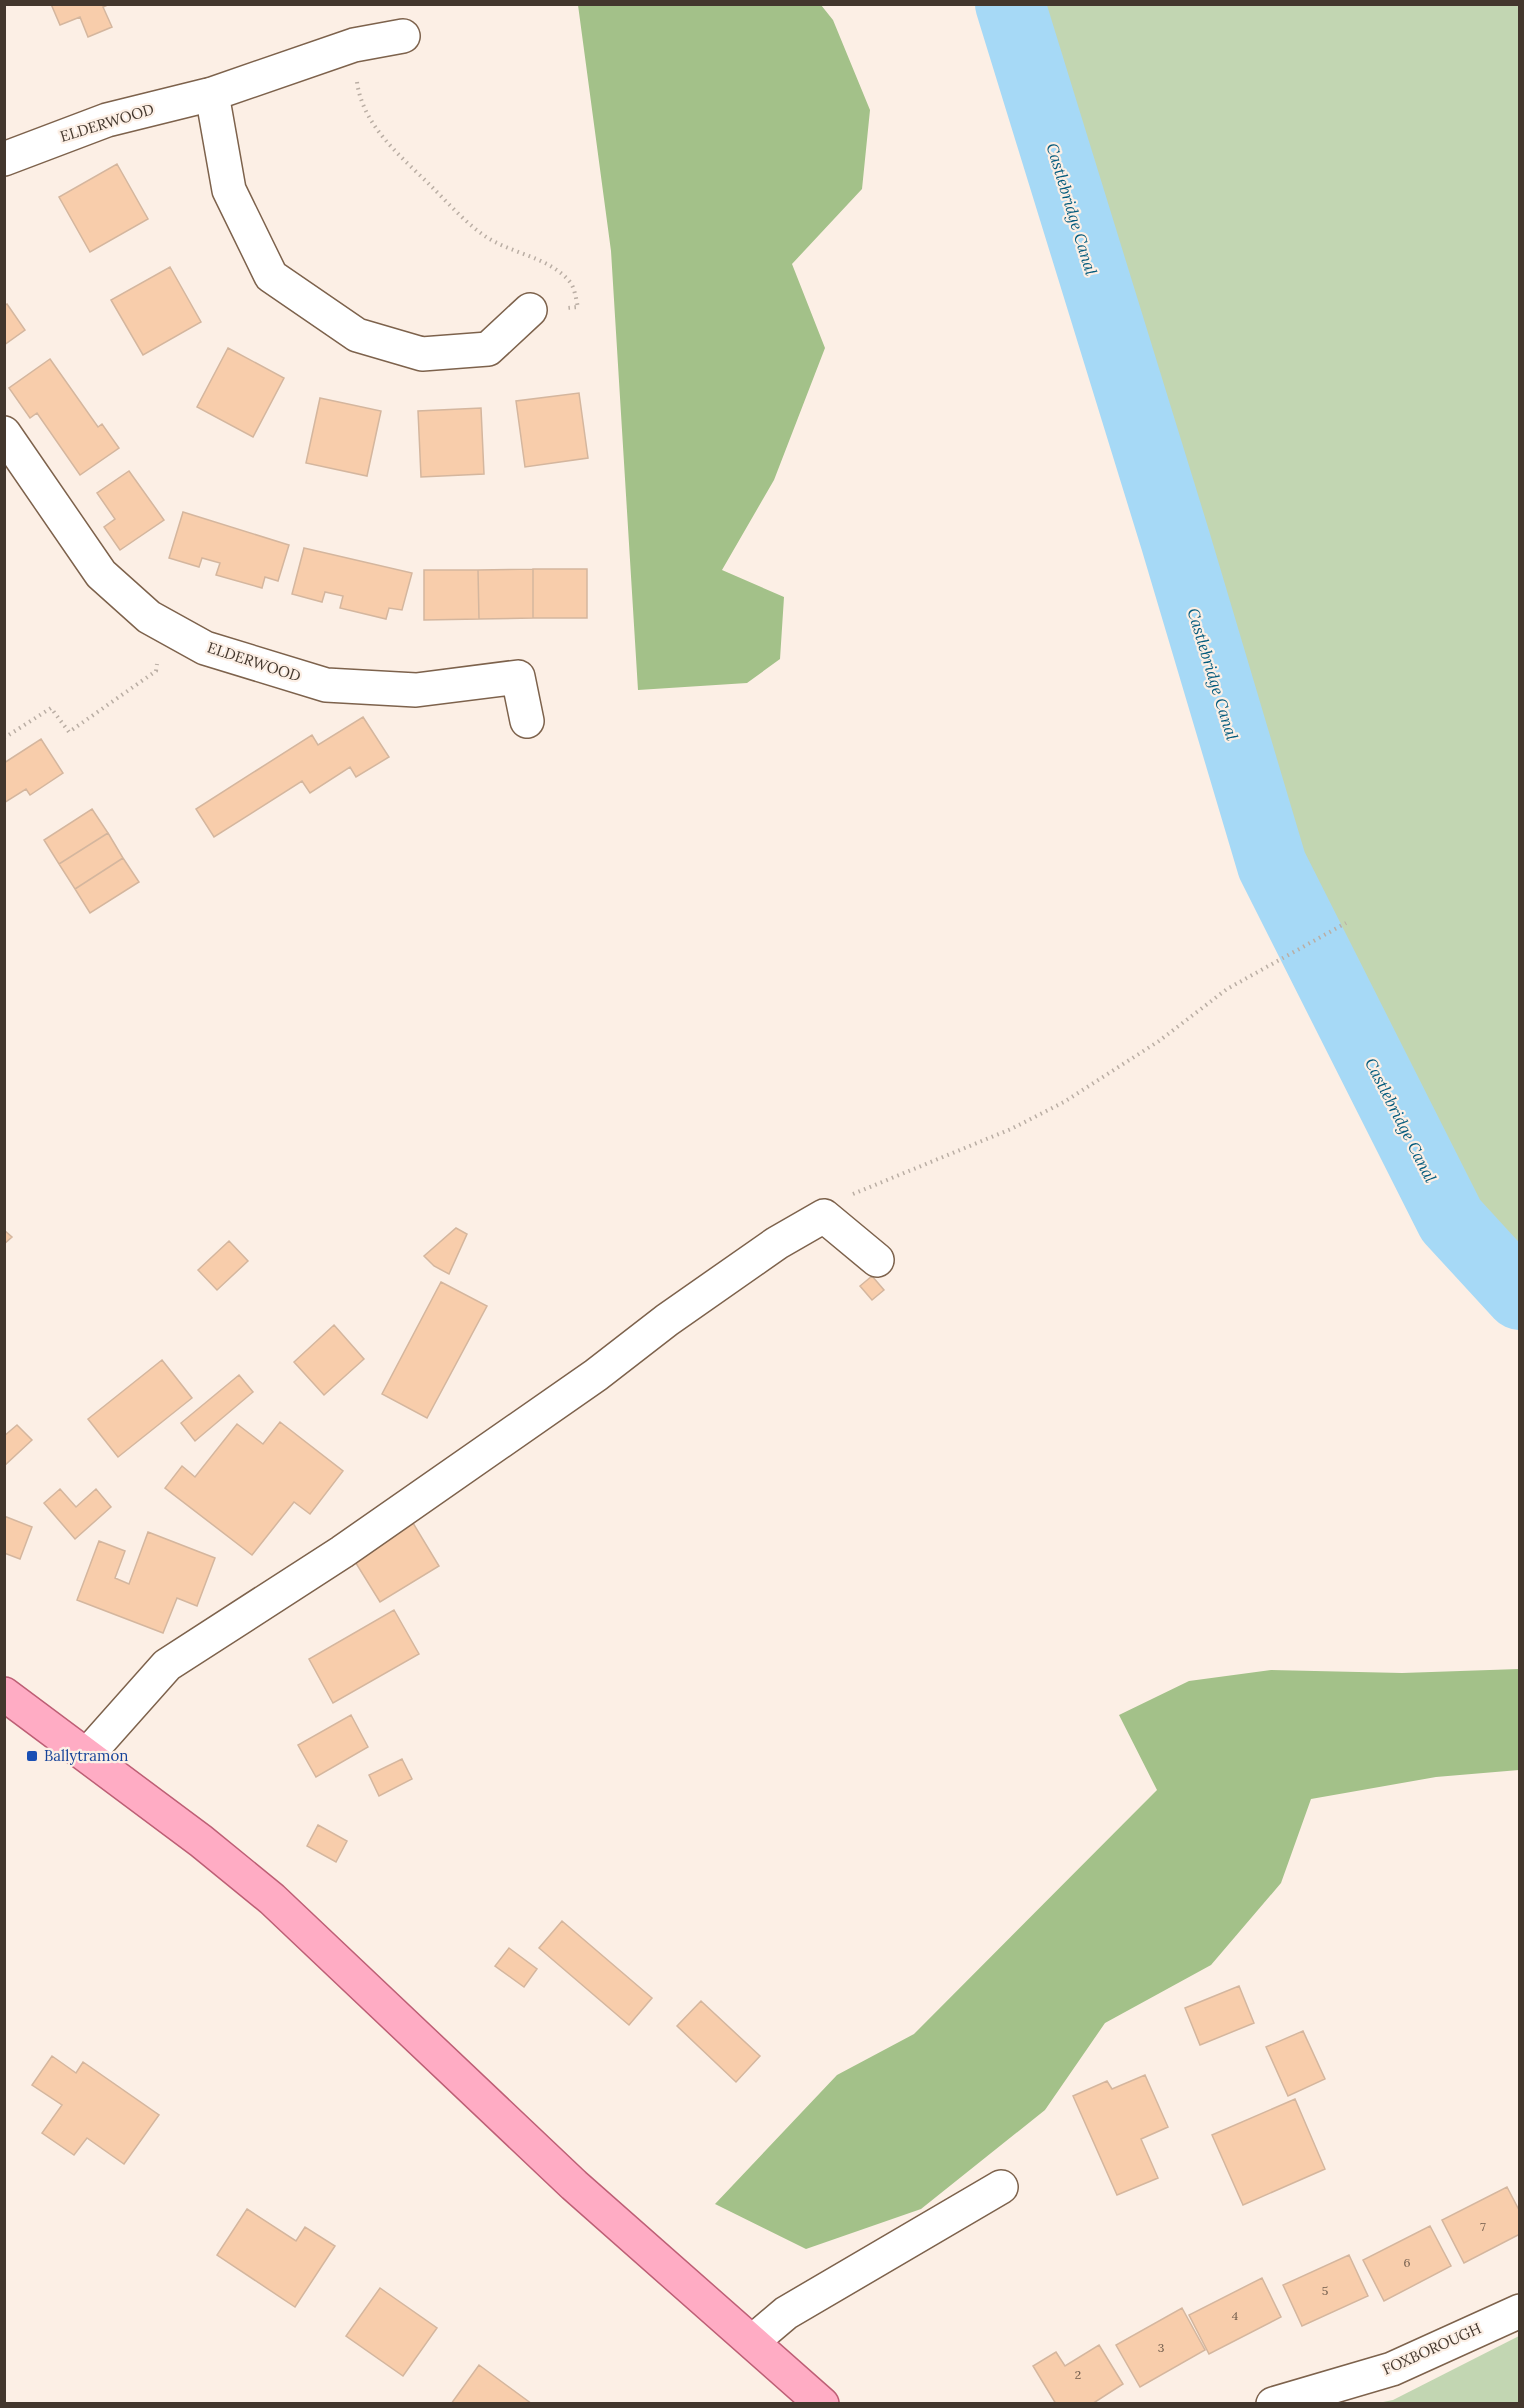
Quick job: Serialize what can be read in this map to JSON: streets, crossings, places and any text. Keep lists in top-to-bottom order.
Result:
{
  "streets": {
    "street": ["ELDERWOOD", "FOXBOROUGH"]
  },
  "water": ["Castlebridge Canal"],
  "places": {
    "transit": ["Ballytramon"]
  },
  "house_numbers": [
    "7",
    "6",
    "5",
    "4",
    "3",
    "2"
  ]
}
